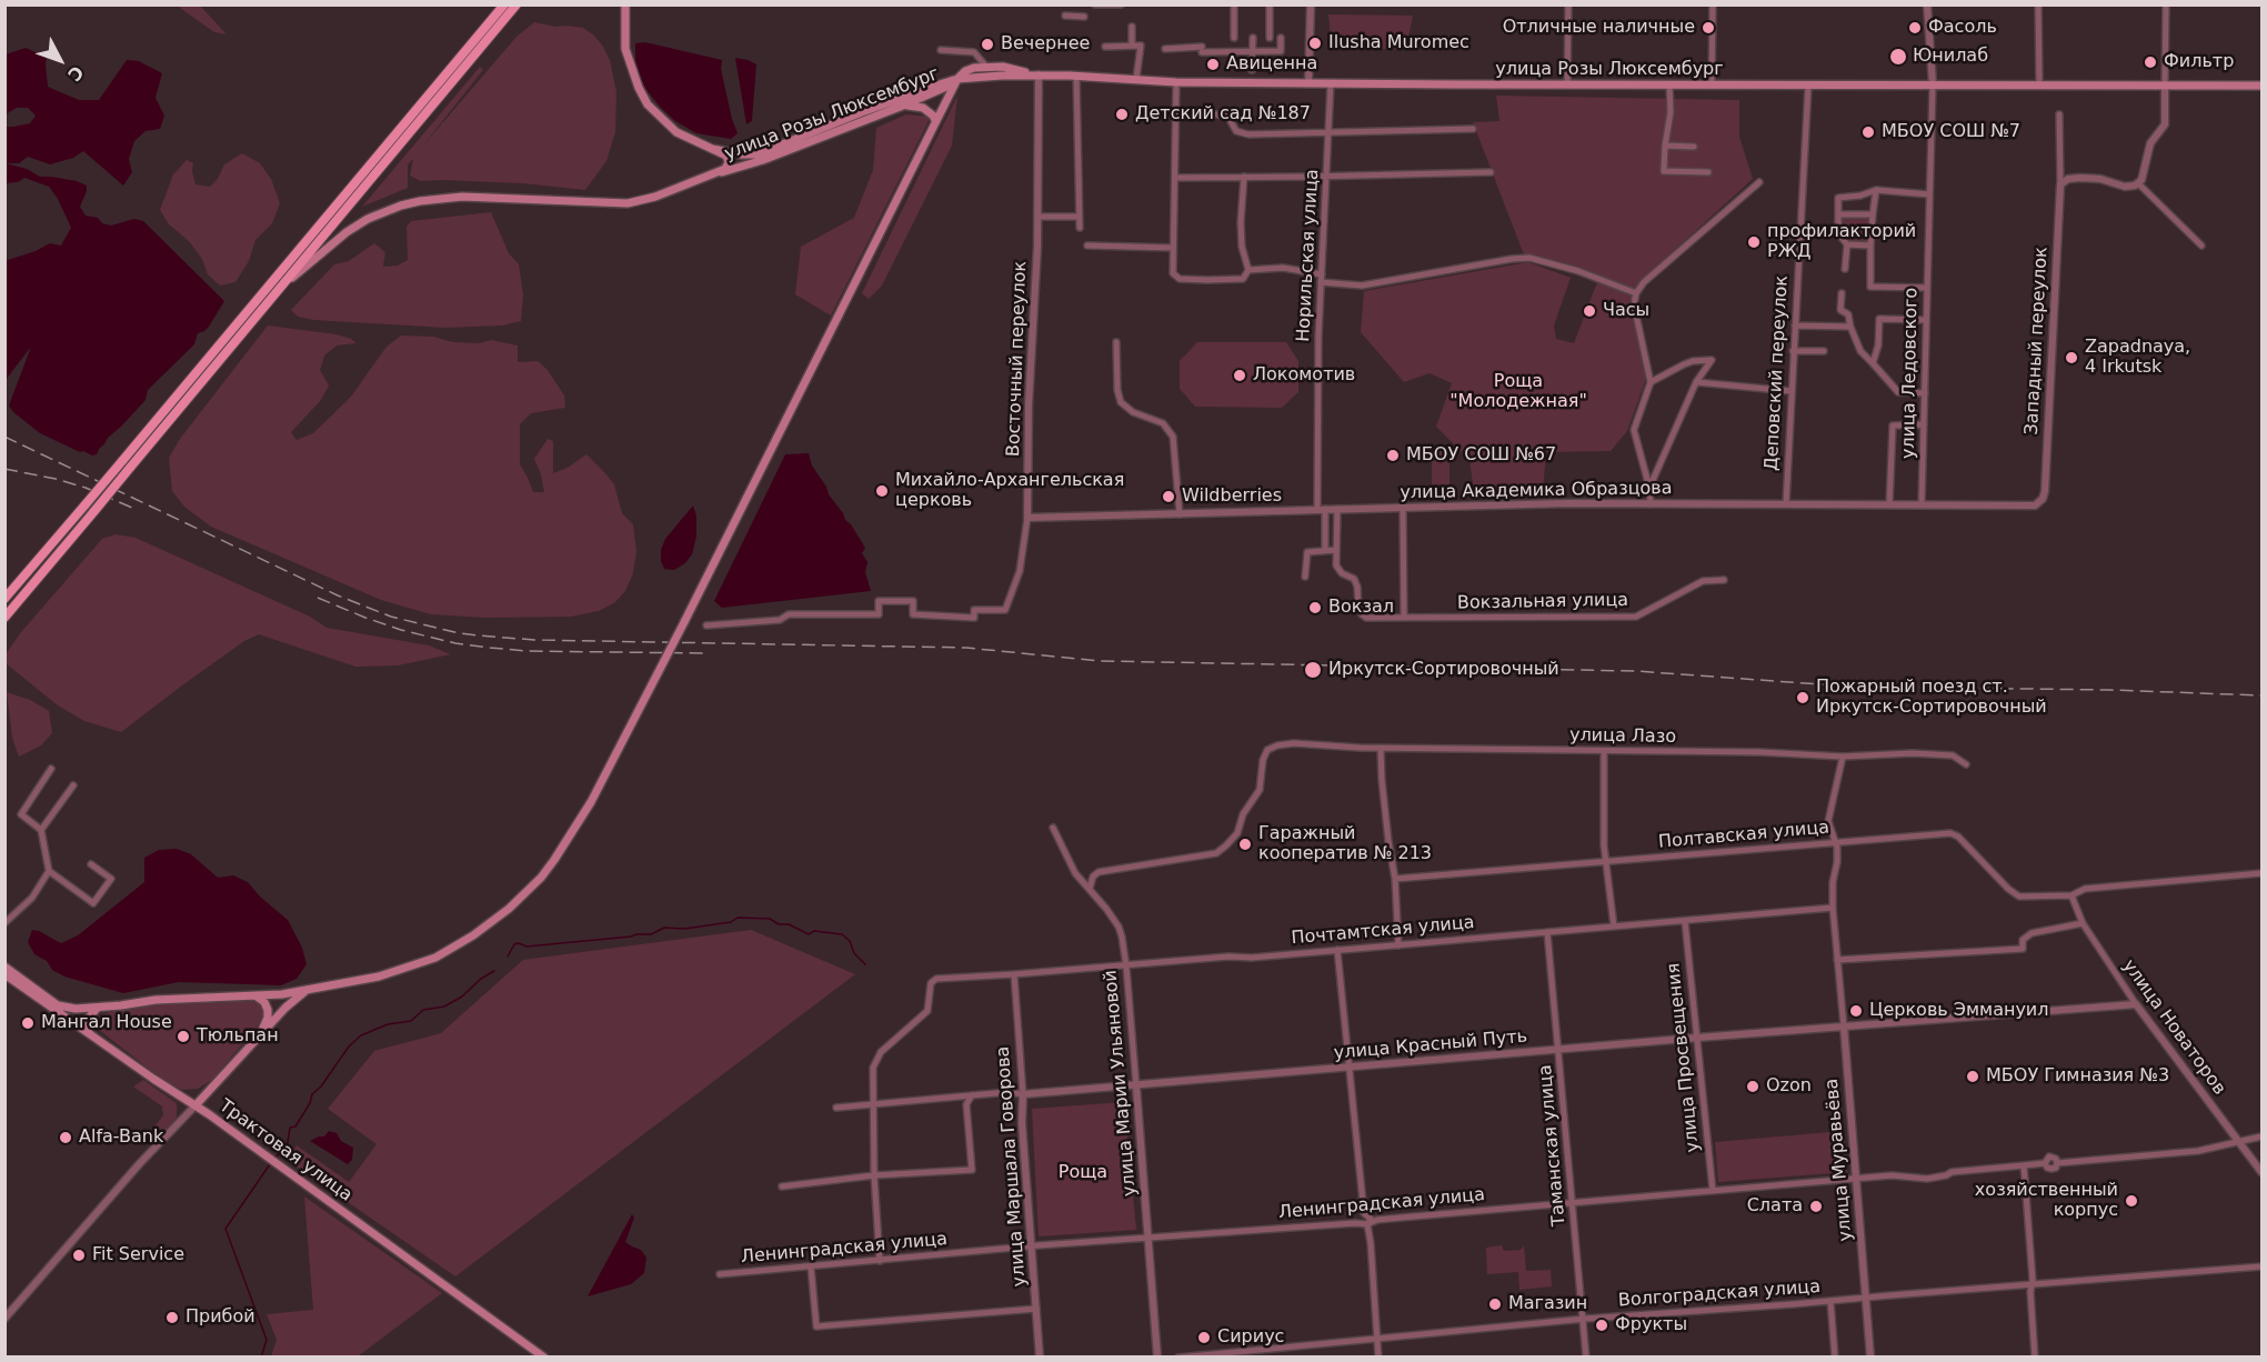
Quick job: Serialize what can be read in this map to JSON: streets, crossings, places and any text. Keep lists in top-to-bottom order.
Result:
{
  "streets": {
    "main road": ["улица Розы Люксембург", "Трактовая улица"],
    "street": [
      "Норильская улица",
      "Западный переулок",
      "Восточный переулок",
      "Деповский переулок",
      "улица Ледовского",
      "улица Академика Образцова",
      "Вокзальная улица",
      "улица Лазо",
      "Полтавская улица",
      "Почтамтская улица",
      "улица Новаторов",
      "улица Красный Путь",
      "улица Просвещения",
      "улица Марии Ульяновой",
      "Таманская улица",
      "улица Муравьёва",
      "улица Маршала Говорова",
      "Ленинградская улица",
      "Волгоградская улица"
    ]
  },
  "crossings": [
    ["улица Розы Люксембург", "Норильская улица"],
    ["улица Розы Люксембург", "Восточный переулок"],
    ["улица Розы Люксембург", "Деповский переулок"],
    ["улица Розы Люксембург", "улица Ледовского"],
    ["Норильская улица", "улица Академика Образцова"],
    ["Западный переулок", "улица Академика Образцова"],
    ["Восточный переулок", "улица Академика Образцова"],
    ["Деповский переулок", "улица Академика Образцова"],
    ["улица Ледовского", "улица Академика Образцова"],
    ["улица Лазо", "улица Марии Ульяновой"],
    ["улица Лазо", "улица Муравьёва"],
    ["Полтавская улица", "улица Новаторов"],
    ["Полтавская улица", "улица Муравьёва"],
    ["Почтамтская улица", "улица Красный Путь"],
    ["Почтамтская улица", "улица Просвещения"],
    ["Почтамтская улица", "улица Марии Ульяновой"],
    ["Почтамтская улица", "Таманская улица"],
    ["Почтамтская улица", "улица Муравьёва"],
    ["Почтамтская улица", "улица Маршала Говорова"],
    ["улица Новаторов", "улица Красный Путь"],
    ["улица Новаторов", "Ленинградская улица"],
    ["улица Красный Путь", "улица Просвещения"],
    ["улица Красный Путь", "улица Марии Ульяновой"],
    ["улица Красный Путь", "Таманская улица"],
    ["улица Красный Путь", "улица Муравьёва"],
    ["улица Красный Путь", "улица Маршала Говорова"],
    ["улица Просвещения", "Ленинградская улица"],
    ["улица Марии Ульяновой", "Ленинградская улица"],
    ["Таманская улица", "Ленинградская улица"],
    ["Таманская улица", "Волгоградская улица"],
    ["улица Муравьёва", "Ленинградская улица"],
    ["улица Муравьёва", "Волгоградская улица"],
    ["улица Маршала Говорова", "Ленинградская улица"]
  ],
  "parks": ["Роща \"Молодежная\"", "Роща"],
  "places": [
    "Отличные наличные",
    "Фасоль",
    "Ilusha Muromec",
    "Вечернее",
    "Юнилаб",
    "Фильтр",
    "Авиценна",
    "Детский сад №187",
    "МБОУ СОШ №7",
    "профилакторий РЖД",
    "Часы",
    "Zapadnaya, 4 Irkutsk",
    "Локомотив",
    "МБОУ СОШ №67",
    "Михайло-Архангельская церковь",
    "Wildberries",
    "Вокзал",
    "Иркутск-Сортировочный",
    "Пожарный поезд ст. Иркутск-Сортировочный",
    "Гаражный кооператив № 213",
    "Церковь Эммануил",
    "Мангал House",
    "Тюльпан",
    "МБОУ Гимназия №3",
    "Ozon",
    "Alfa-Bank",
    "хозяйственный корпус",
    "Слата",
    "Fit Service",
    "Магазин",
    "Прибой",
    "Фрукты",
    "Сириус"
  ],
  "north": "bottom right"
}
